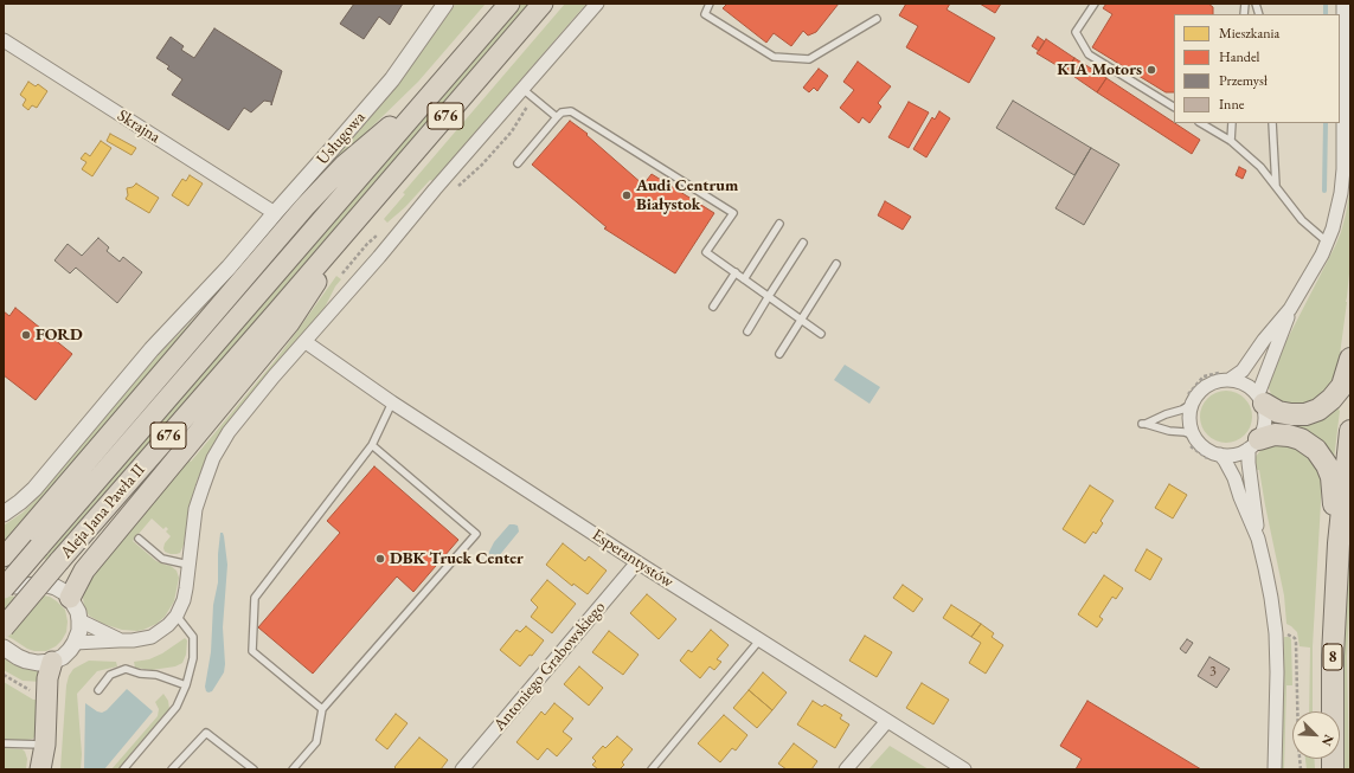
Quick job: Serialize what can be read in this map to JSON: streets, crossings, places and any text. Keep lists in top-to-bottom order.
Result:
{
  "streets": {
    "highway": ["8"],
    "main road": ["676", "Aleja Jana Pawła II"],
    "street": [
      "Skrajna",
      "Usługowa",
      "Esperantystów",
      "Antoniego Grabowskiego"
    ]
  },
  "crossings": [
    ["676", "Aleja Jana Pawła II"],
    ["Skrajna", "Usługowa"],
    ["Esperantystów", "Antoniego Grabowskiego"]
  ],
  "places": [
    "KIA Motors",
    "Audi Centrum Białystok",
    "FORD",
    "DBK Truck Center"
  ],
  "house_numbers": ["3"],
  "legend": [
    "Mieszkania",
    "Handel",
    "Przemysł",
    "Inne"
  ],
  "north": "bottom right"
}
